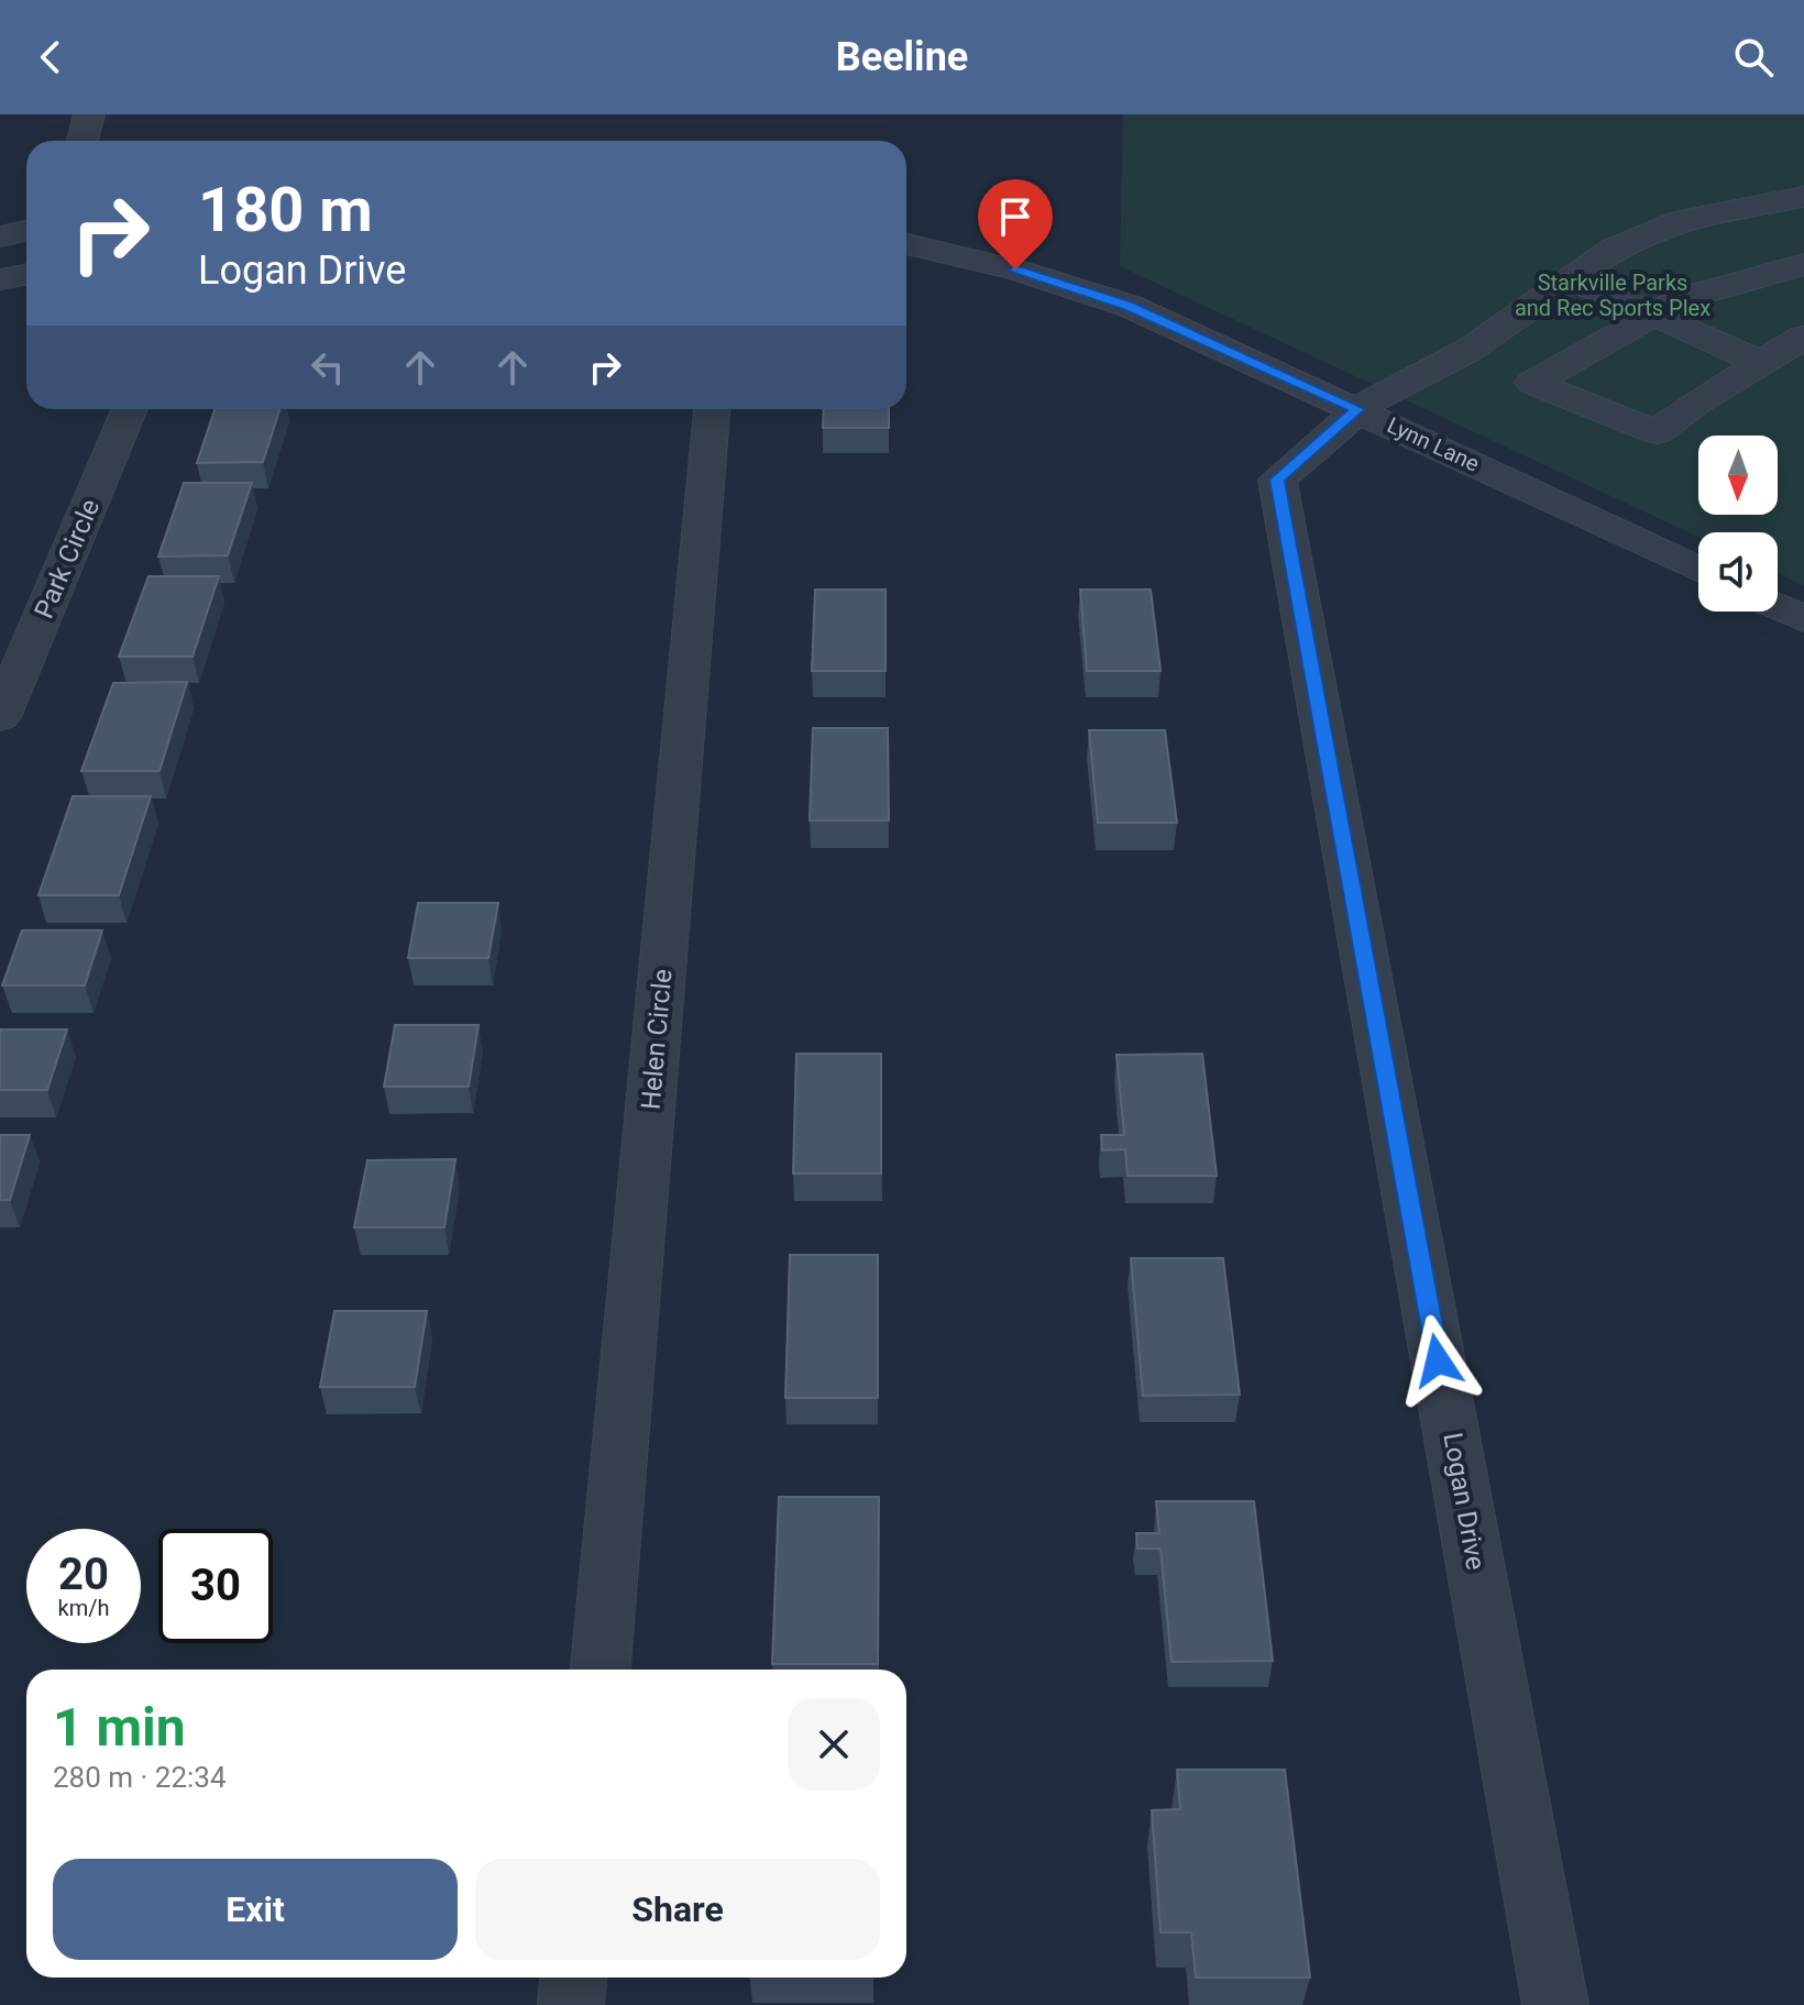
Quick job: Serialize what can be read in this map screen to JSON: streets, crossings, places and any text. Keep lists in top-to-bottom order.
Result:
{
  "streets": {
    "street": [
      "Lynn Lane",
      "Park Circle",
      "Helen Circle",
      "Logan Drive"
    ]
  },
  "crossings": [
    ["Lynn Lane", "Logan Drive"]
  ],
  "parks": ["Starkville Parks and Rec Sports Plex"],
  "north": "bottom",
  "page": {
    "header": "Beeline",
    "turn": ["180 m", "Logan Drive"],
    "speed": "20 km/h",
    "limit": "30",
    "heading": ["1 min", "280 m · 22:34"],
    "buttons": ["Exit", "Share"]
  }
}
